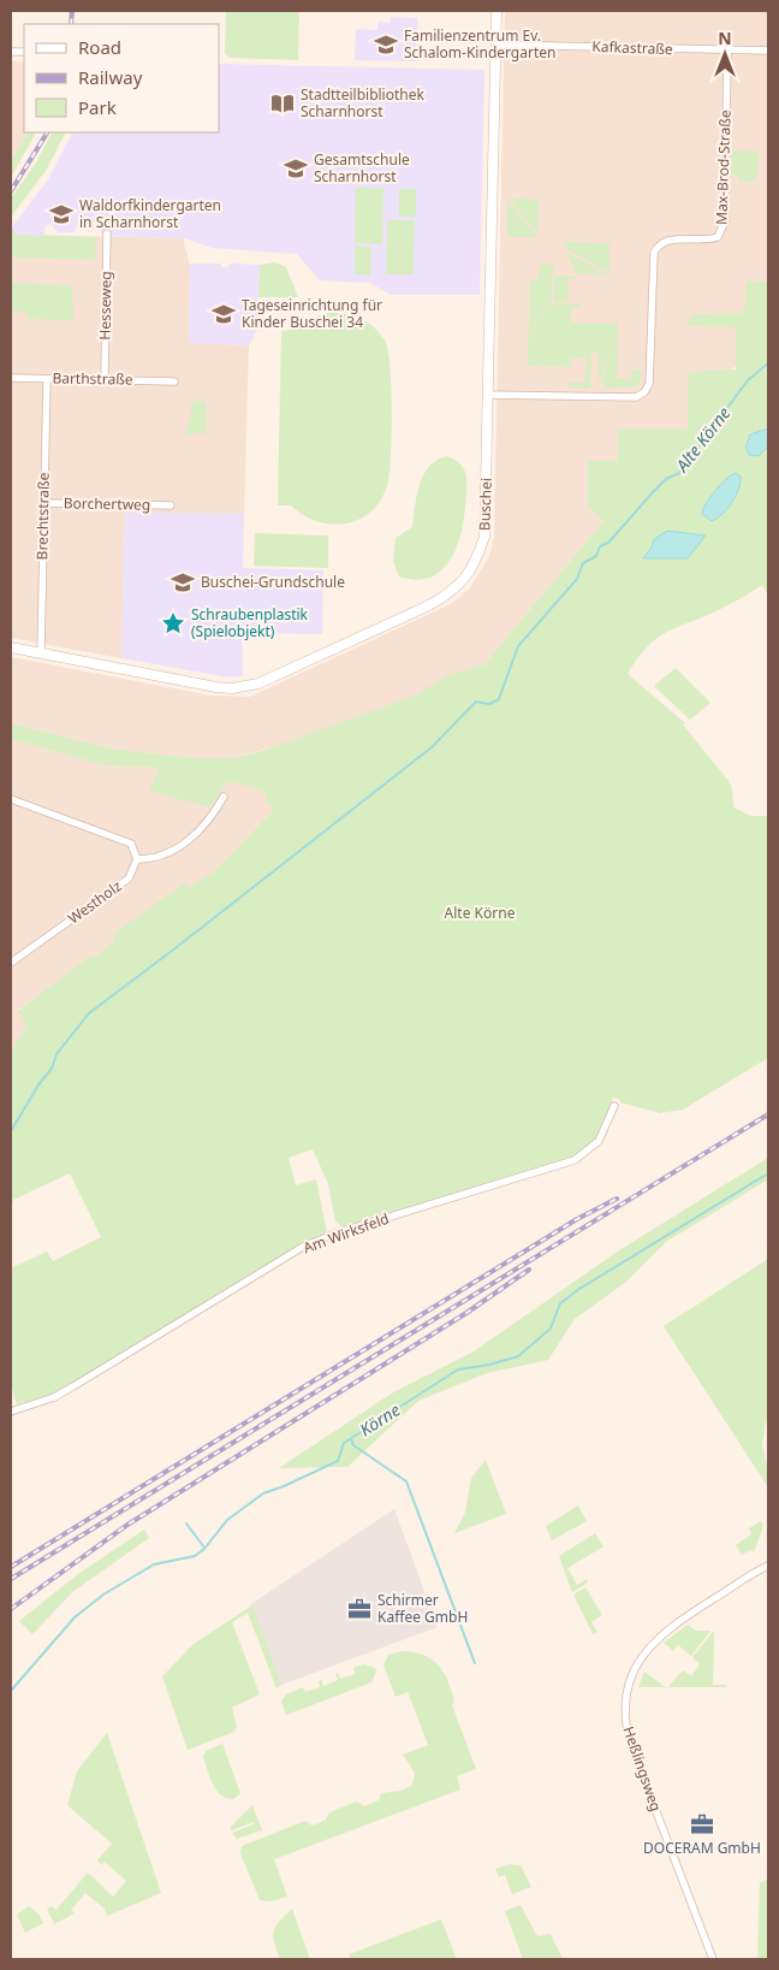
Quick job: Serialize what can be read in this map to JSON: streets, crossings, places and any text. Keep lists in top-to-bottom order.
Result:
{
  "streets": {
    "street": [
      "Kafkastraße",
      "Max-Brod-Straße",
      "Hesseweg",
      "Barthstraße",
      "Borchertweg",
      "Buschei",
      "Brechtstraße",
      "Westholz",
      "Am Wirksfeld",
      "Heßlingsweg"
    ]
  },
  "crossings": [
    ["Kafkastraße", "Max-Brod-Straße"],
    ["Kafkastraße", "Buschei"],
    ["Max-Brod-Straße", "Buschei"],
    ["Hesseweg", "Barthstraße"],
    ["Barthstraße", "Brechtstraße"],
    ["Borchertweg", "Brechtstraße"],
    ["Buschei", "Brechtstraße"]
  ],
  "water": ["Alte Körne", "Körne"],
  "parks": ["Alte Körne"],
  "places": {
    "school or university": [
      "Familienzentrum Ev. Schalom-Kindergarten",
      "Gesamtschule Scharnhorst",
      "Waldorfkindergarten in Scharnhorst",
      "Tageseinrichtung für Kinder Buschei 34",
      "Buschei-Grundschule"
    ],
    "library": ["Stadtteilbibliothek Scharnhorst"],
    "place": ["Schraubenplastik (Spielobjekt)"],
    "office": ["Schirmer Kaffee GmbH", "DOCERAM GmbH"]
  },
  "legend": ["Road", "Railway", "Park"],
  "north": "top"
}
